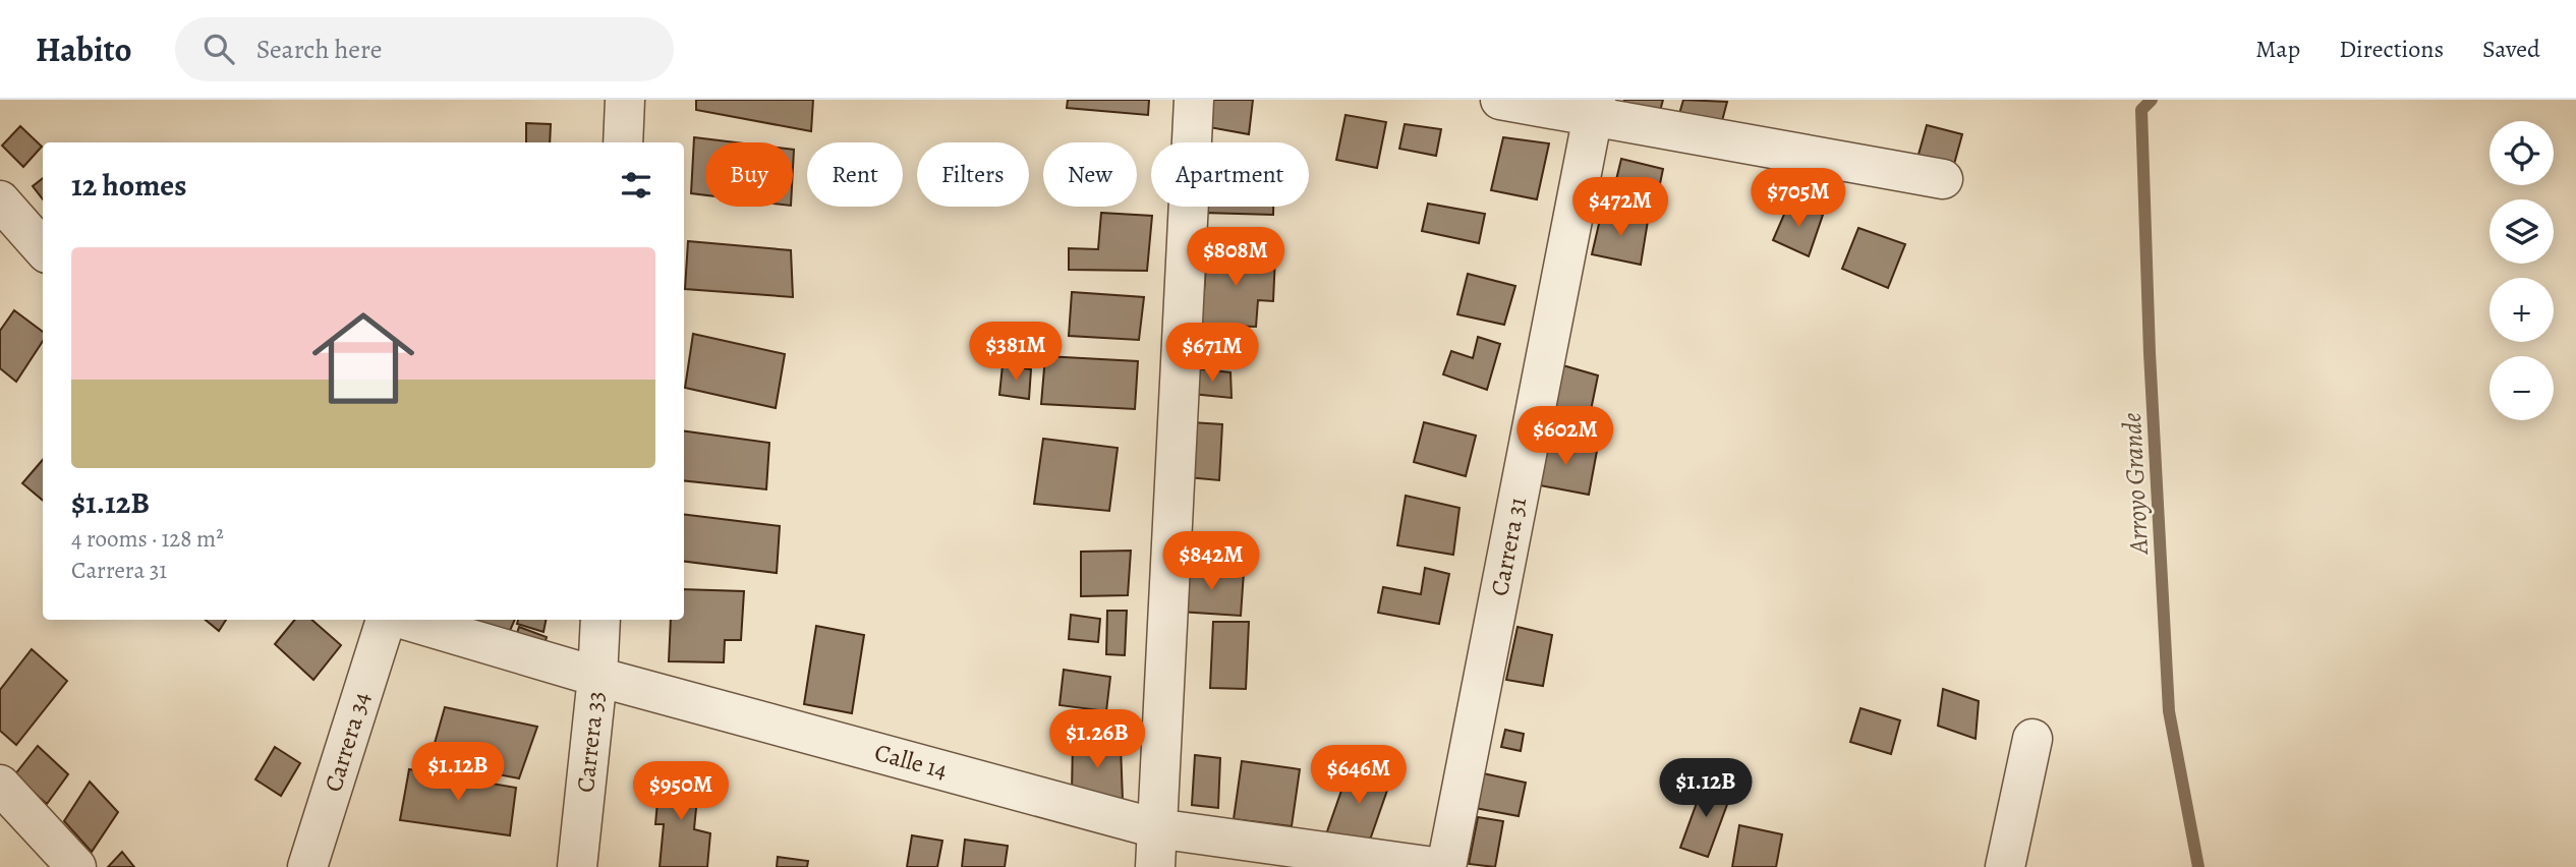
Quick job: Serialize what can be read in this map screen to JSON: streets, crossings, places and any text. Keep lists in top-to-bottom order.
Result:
{
  "streets": {
    "street": [
      "Carrera 31",
      "Carrera 34",
      "Carrera 33",
      "Calle 14"
    ]
  },
  "crossings": [
    ["Carrera 33", "Calle 14"]
  ],
  "water": ["Arroyo Grande"],
  "page": {
    "header": "Habito",
    "search": "Search here",
    "nav": ["Map", "Directions", "Saved"],
    "map_buttons": ["+", "−"],
    "chip": [
      "Buy",
      "Rent",
      "Filters",
      "New",
      "Apartment"
    ],
    "heading": "12 homes",
    "price": [
      "$705M",
      "$472M",
      "$808M",
      "$381M",
      "$671M",
      "$602M",
      "$842M",
      "$1.26B",
      "$1.12B",
      "$646M",
      "$1.12B",
      "$950M"
    ],
    "list": [
      {
        "name": "$1.12B",
        "note": "4 rooms · 128 m² · Carrera 31"
      }
    ]
  }
}
